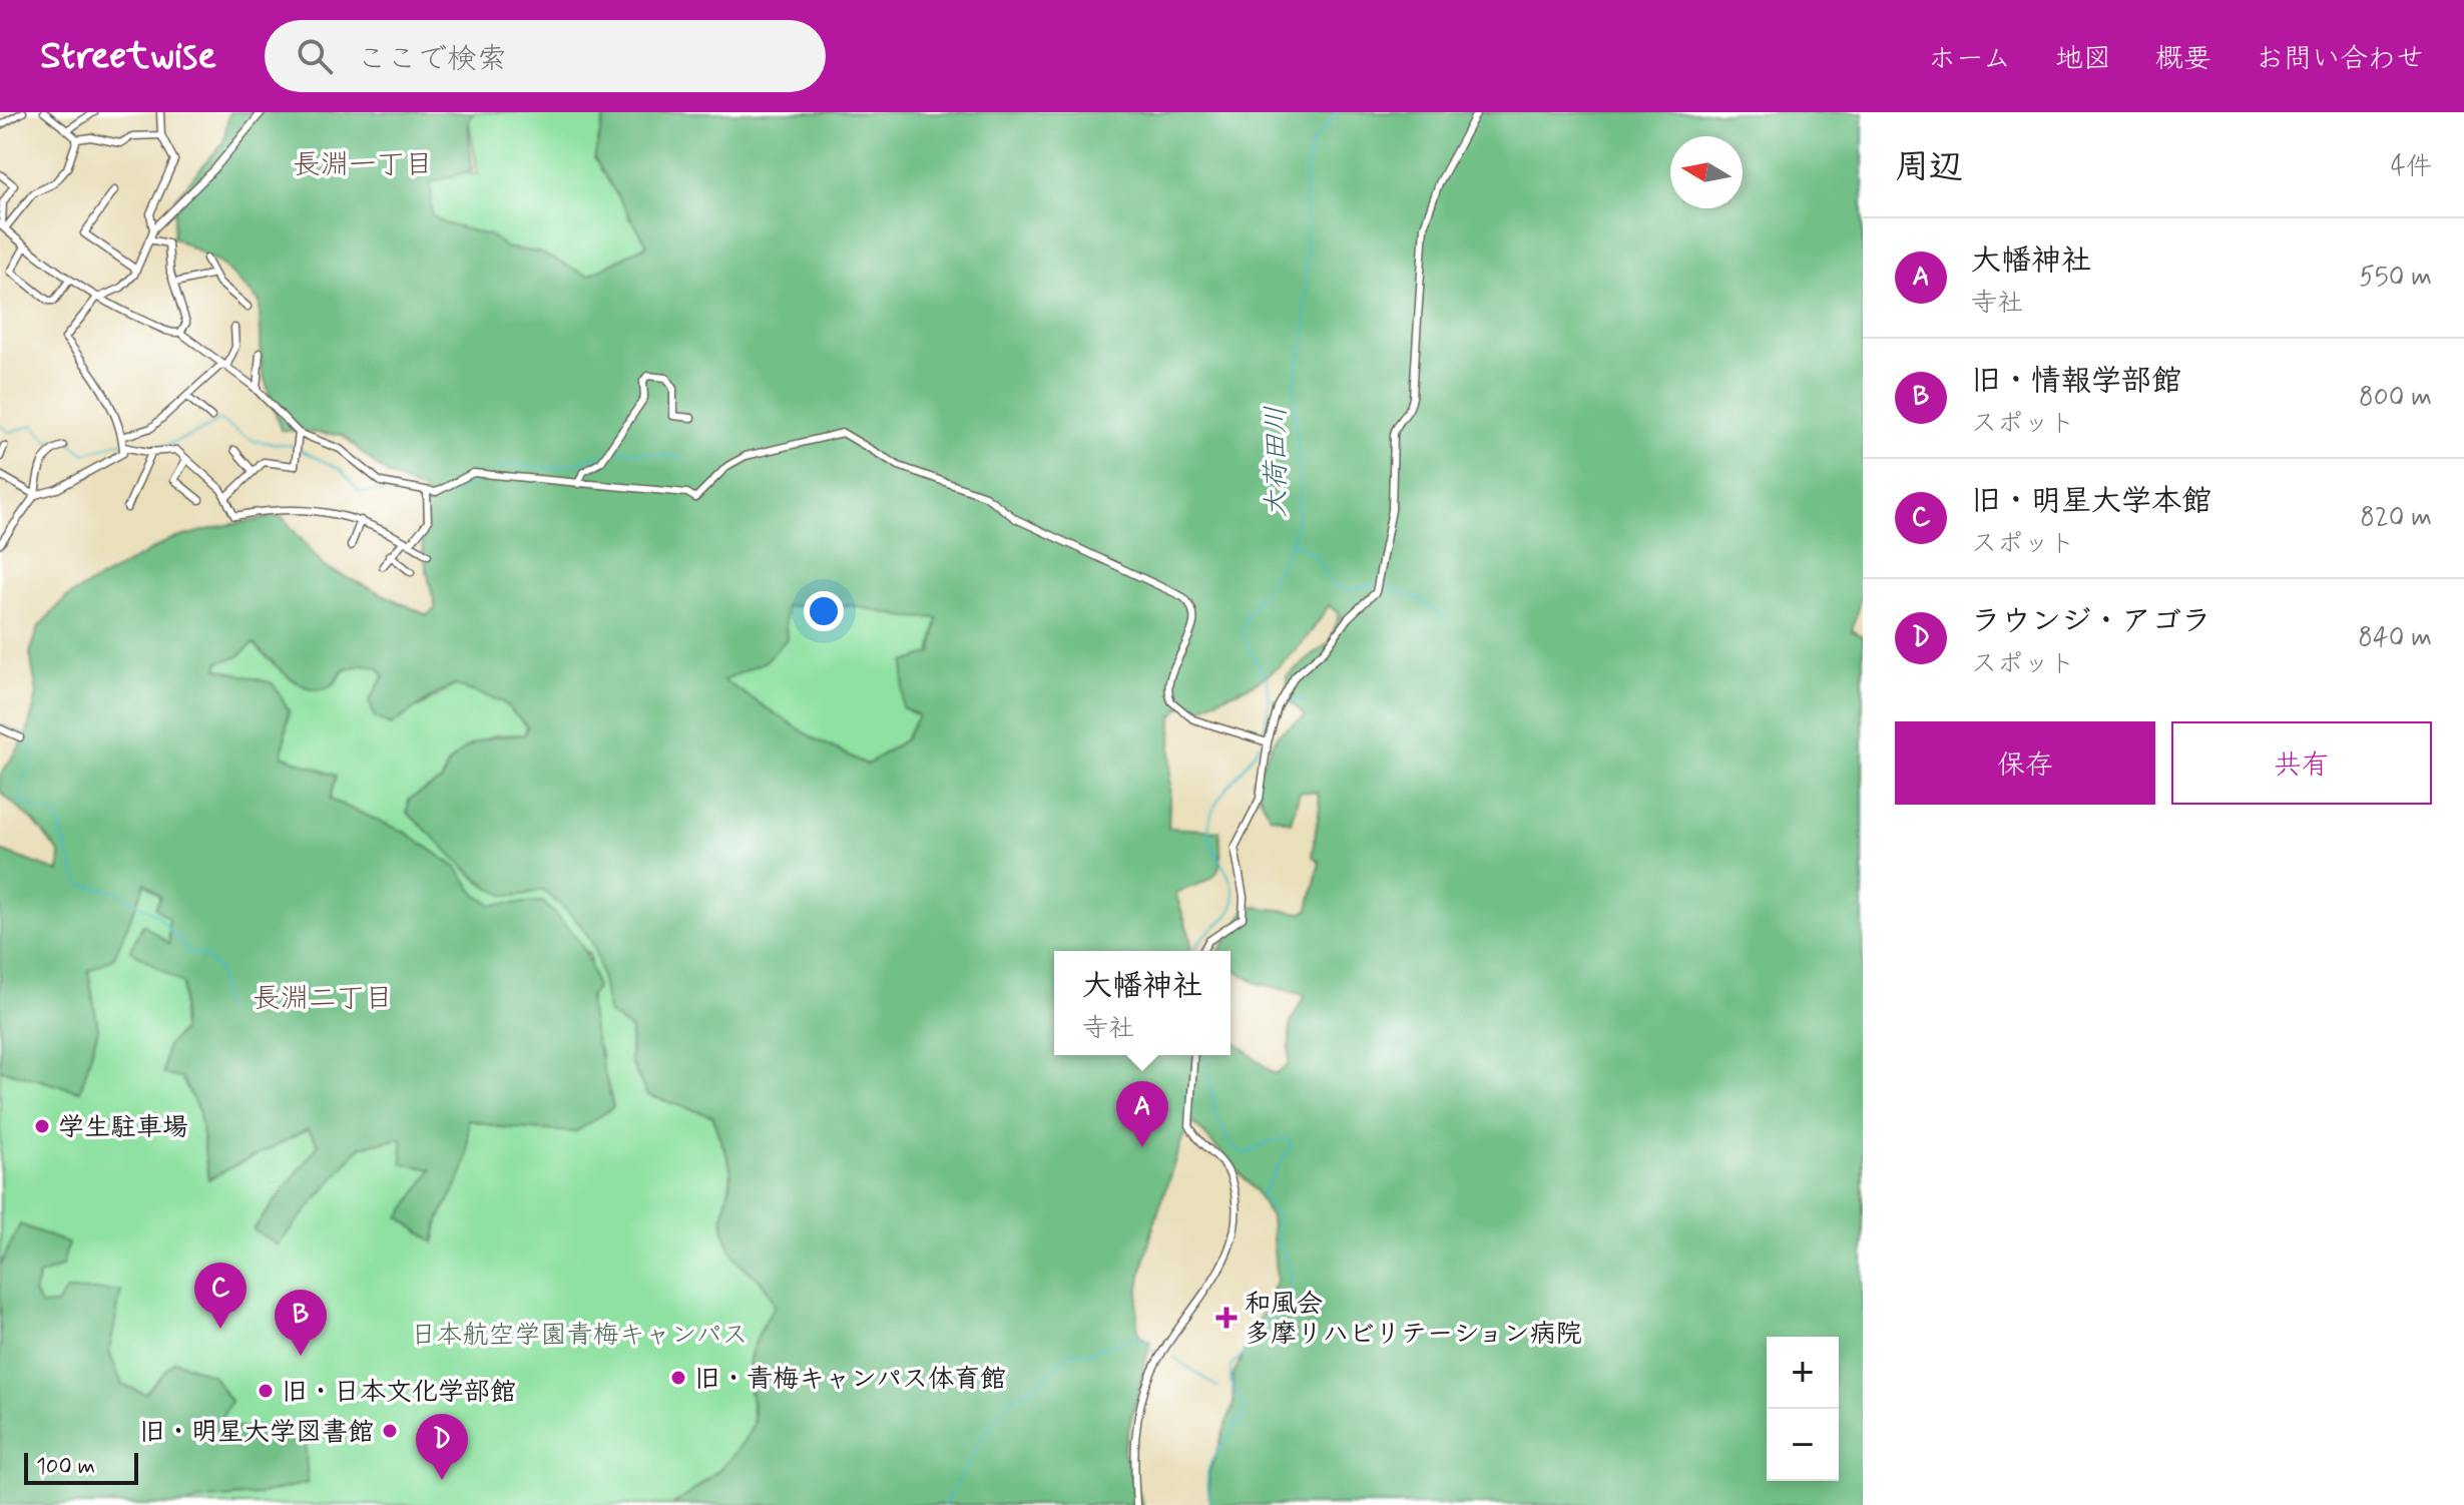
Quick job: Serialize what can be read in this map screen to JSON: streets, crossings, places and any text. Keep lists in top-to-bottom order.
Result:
{
  "districts": ["長淵一丁目", "長淵二丁目"],
  "water": ["大荷田川"],
  "parks": ["日本航空学園青梅キャンパス"],
  "places": {
    "other": [
      "学生駐車場",
      "旧・青梅キャンパス体育館",
      "旧・日本文化学部館",
      "旧・明星大学図書館"
    ],
    "health": ["和風会 多摩リハビリテーション病院"]
  },
  "scale_bar": "100 m",
  "north": "left",
  "page": {
    "header": "Streetwise",
    "search": "ここで検索",
    "nav": [
      "ホーム",
      "地図",
      "概要",
      "お問い合わせ"
    ],
    "heading": ["周辺", "4件"],
    "list": [
      {
        "mark": "A",
        "name": "大幡神社",
        "note": "寺社",
        "value": "550 m"
      },
      {
        "mark": "B",
        "name": "旧・情報学部館",
        "note": "スポット",
        "value": "800 m"
      },
      {
        "mark": "C",
        "name": "旧・明星大学本館",
        "note": "スポット",
        "value": "820 m"
      },
      {
        "mark": "D",
        "name": "ラウンジ・アゴラ",
        "note": "スポット",
        "value": "840 m"
      }
    ],
    "buttons": ["保存", "共有"],
    "popup": ["大幡神社", "寺社"],
    "pins": [
      "A",
      "C",
      "B",
      "D"
    ],
    "map_buttons": ["+", "−"],
    "scale": "100 m"
  }
}
